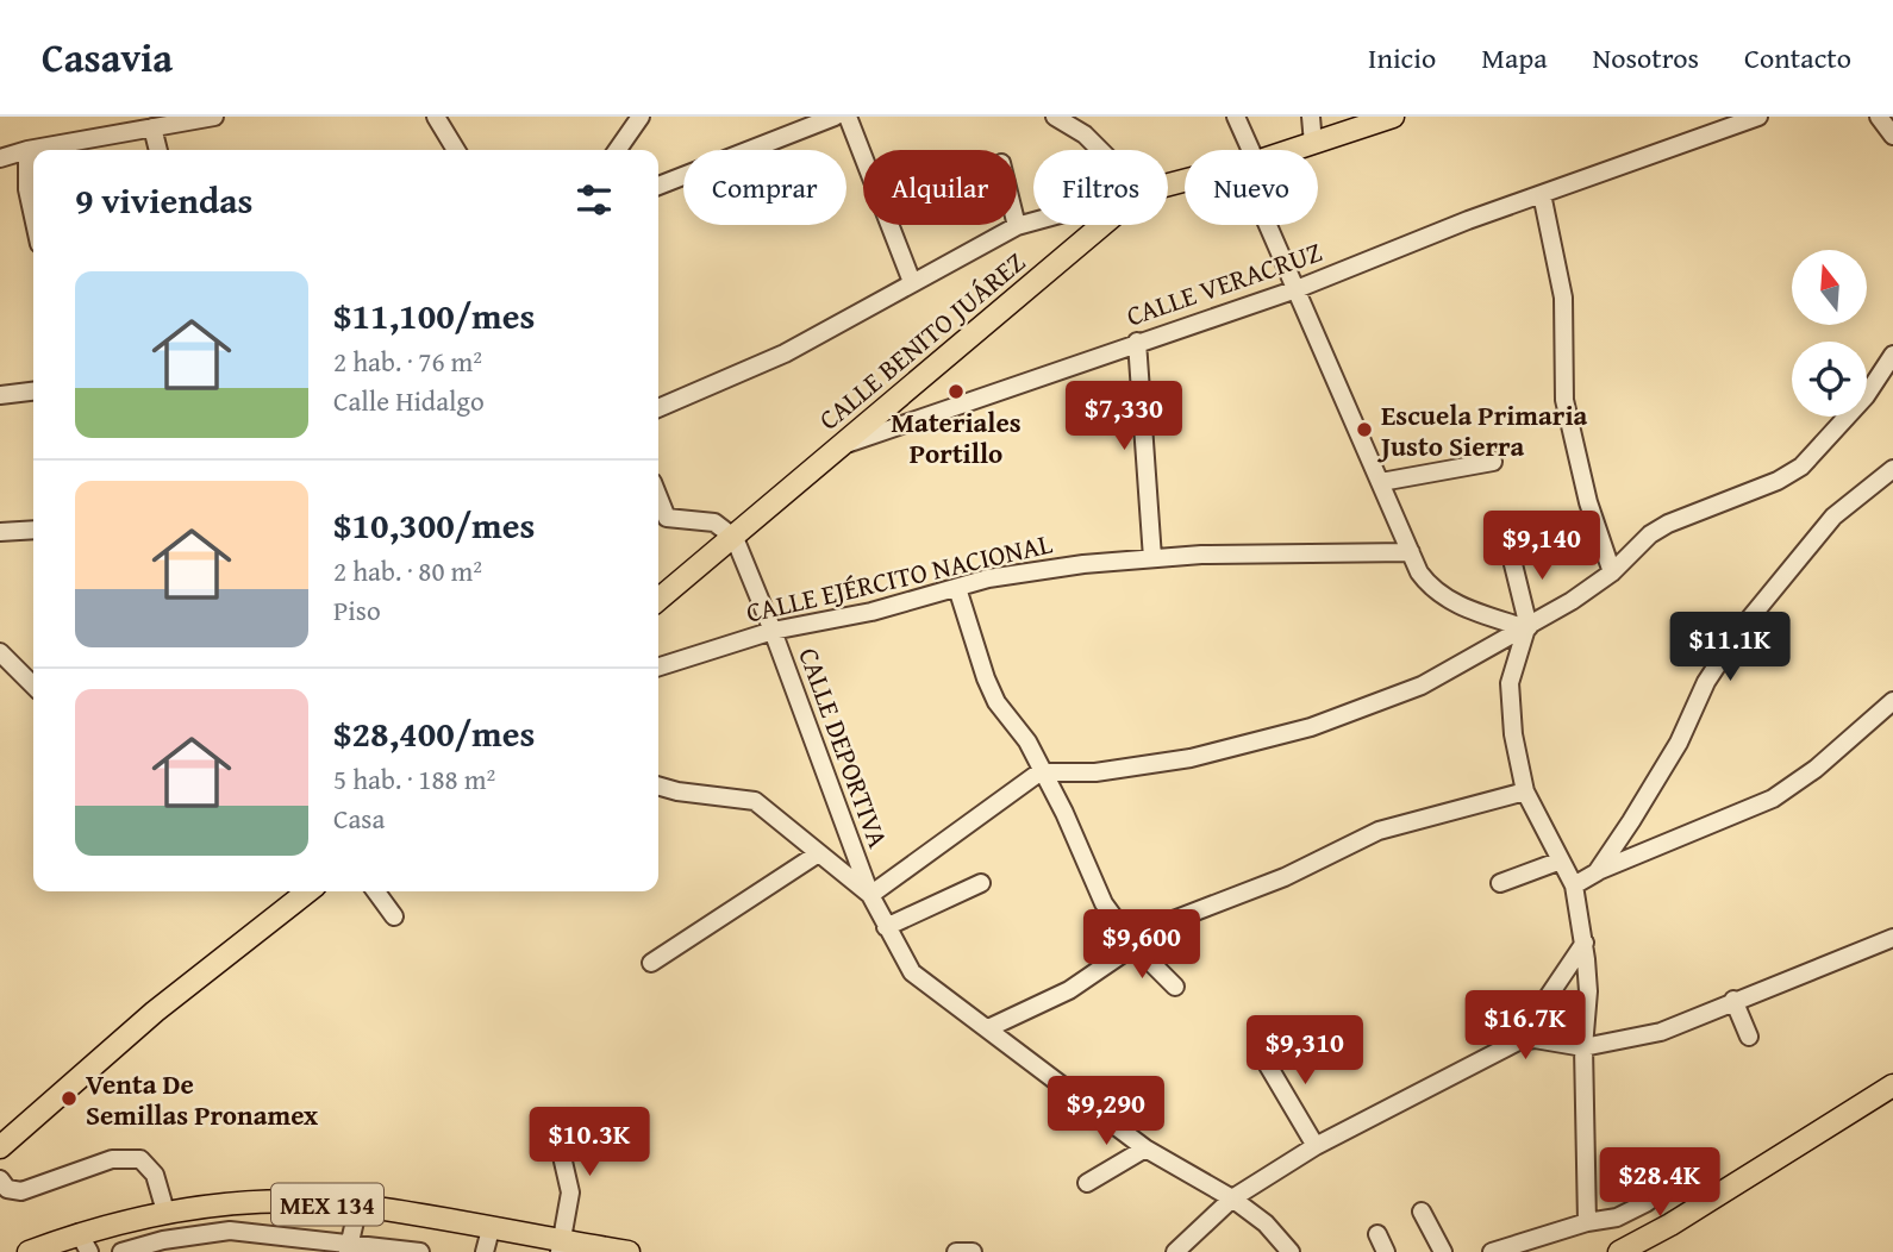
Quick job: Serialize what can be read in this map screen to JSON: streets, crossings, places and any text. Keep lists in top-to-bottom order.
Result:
{
  "streets": {
    "main road": ["CALLE BENITO JUÁREZ", "MEX 134"],
    "street": ["CALLE VERACRUZ", "CALLE EJÉRCITO NACIONAL", "CALLE DEPORTIVA"]
  },
  "crossings": [
    ["CALLE VERACRUZ", "CALLE BENITO JUÁREZ"],
    ["CALLE BENITO JUÁREZ", "CALLE DEPORTIVA"],
    ["CALLE EJÉRCITO NACIONAL", "CALLE DEPORTIVA"]
  ],
  "places": ["Materiales Portillo", "Escuela Primaria Justo Sierra", "Venta De Semillas Pronamex"],
  "north": "top",
  "page": {
    "header": "Casavia",
    "nav": [
      "Inicio",
      "Mapa",
      "Nosotros",
      "Contacto"
    ],
    "chip": [
      "Comprar",
      "Alquilar",
      "Filtros",
      "Nuevo"
    ],
    "heading": "9 viviendas",
    "list": [
      {
        "name": "$11,100/mes",
        "note": "2 hab. · 76 m² · Calle Hidalgo"
      },
      {
        "name": "$10,300/mes",
        "note": "2 hab. · 80 m² · Piso"
      },
      {
        "name": "$28,400/mes",
        "note": "5 hab. · 188 m² · Casa"
      }
    ],
    "price": [
      "$7,330",
      "$9,140",
      "$11.1K",
      "$9,600",
      "$16.7K",
      "$9,310",
      "$9,290",
      "$10.3K",
      "$28.4K"
    ]
  }
}
